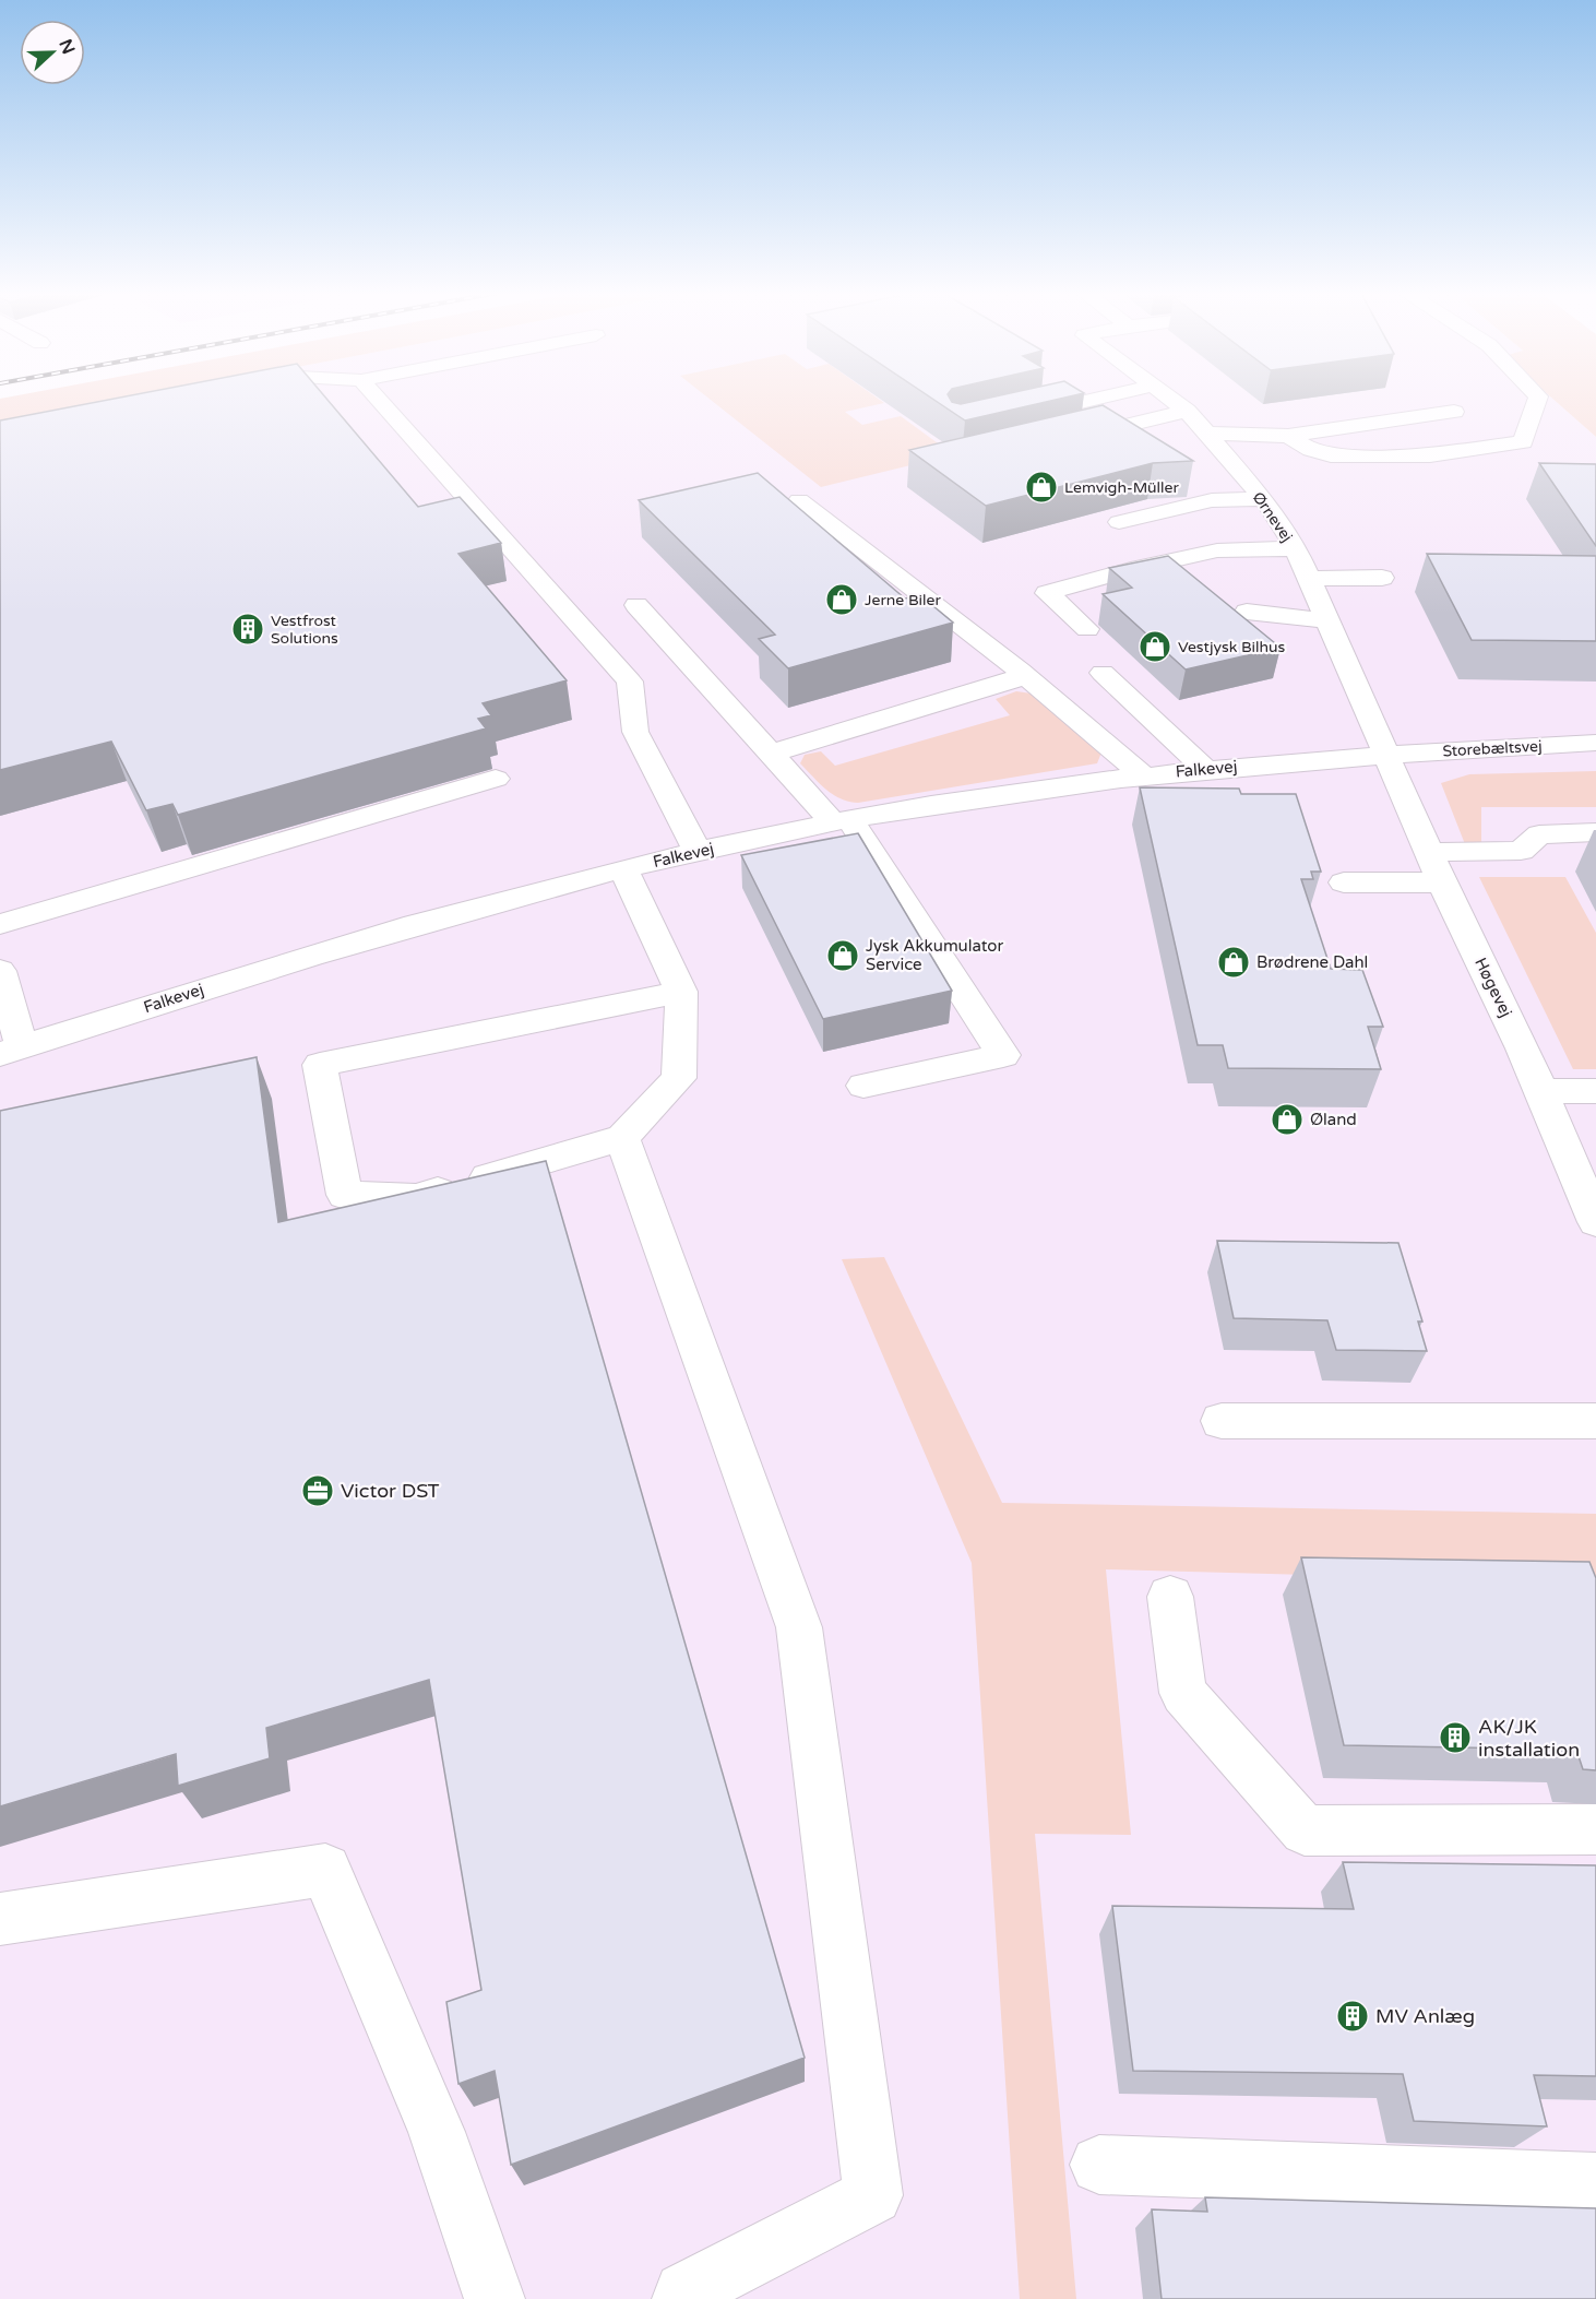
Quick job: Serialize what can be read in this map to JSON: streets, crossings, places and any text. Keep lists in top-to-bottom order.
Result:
{
  "streets": {
    "street": [
      "Ørnevej",
      "Storebæltsvej",
      "Falkevej",
      "Høgevej"
    ]
  },
  "crossings": [
    ["Ørnevej", "Storebæltsvej"],
    ["Ørnevej", "Falkevej"],
    ["Ørnevej", "Høgevej"],
    ["Storebæltsvej", "Falkevej"],
    ["Storebæltsvej", "Høgevej"],
    ["Falkevej", "Høgevej"]
  ],
  "places": {
    "shop": [
      "Lemvigh-Müller",
      "Jerne Biler",
      "Vestjysk Bilhus",
      "Jysk Akkumulator Service",
      "Brødrene Dahl",
      "Øland"
    ],
    "building": ["Vestfrost Solutions", "AK/JK installation", "MV Anlæg"],
    "office": ["Victor DST"]
  },
  "north": "right"
}
